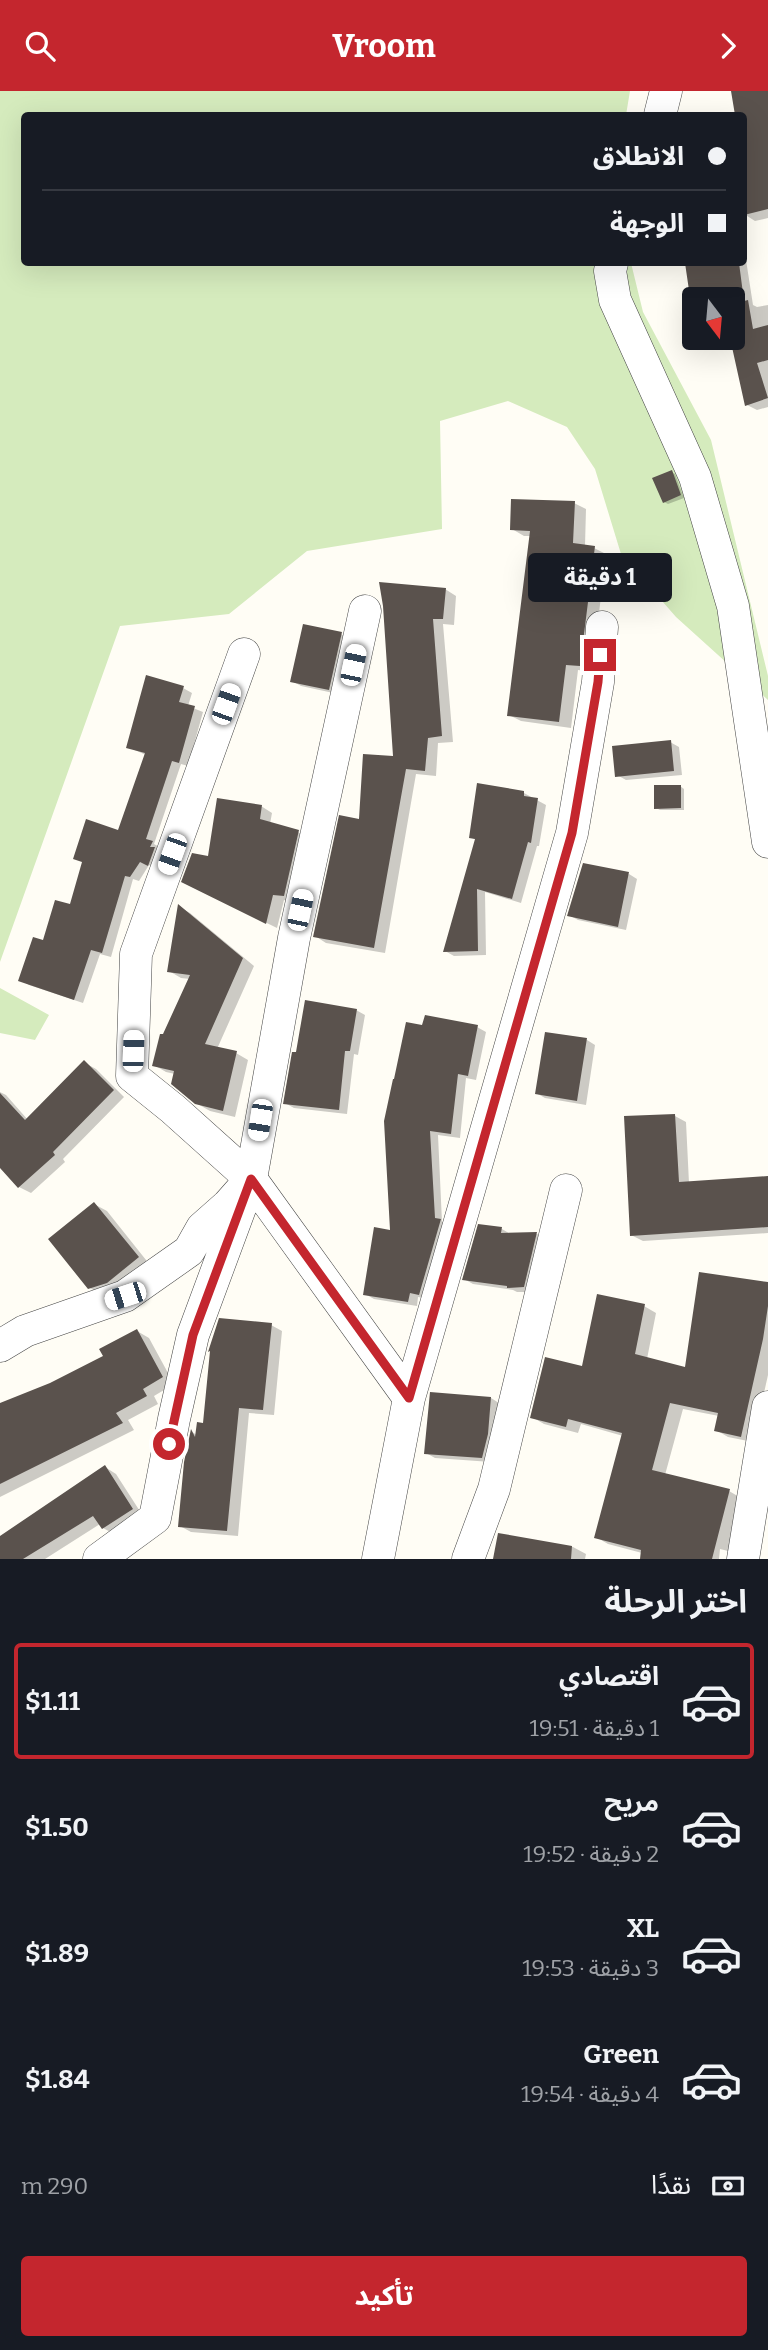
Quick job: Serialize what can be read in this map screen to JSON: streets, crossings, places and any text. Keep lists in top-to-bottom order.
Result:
{
  "north": "bottom",
  "page": {
    "header": "Vroom",
    "banner": ["الانطلاق", "الوجهة"],
    "bubble": "1 دقيقة",
    "heading": "اختر الرحلة",
    "list": [
      {
        "name": "اقتصادي",
        "note": "1 دقيقة · 19:51",
        "value": "$1.11"
      },
      {
        "name": "مريح",
        "note": "2 دقيقة · 19:52",
        "value": "$1.50"
      },
      {
        "name": "XL",
        "note": "3 دقيقة · 19:53",
        "value": "$1.89"
      },
      {
        "name": "Green",
        "note": "4 دقيقة · 19:54",
        "value": "$1.84"
      }
    ],
    "pay": ["نقدًا", "290 m"],
    "buttons": "تأكيد"
  }
}
